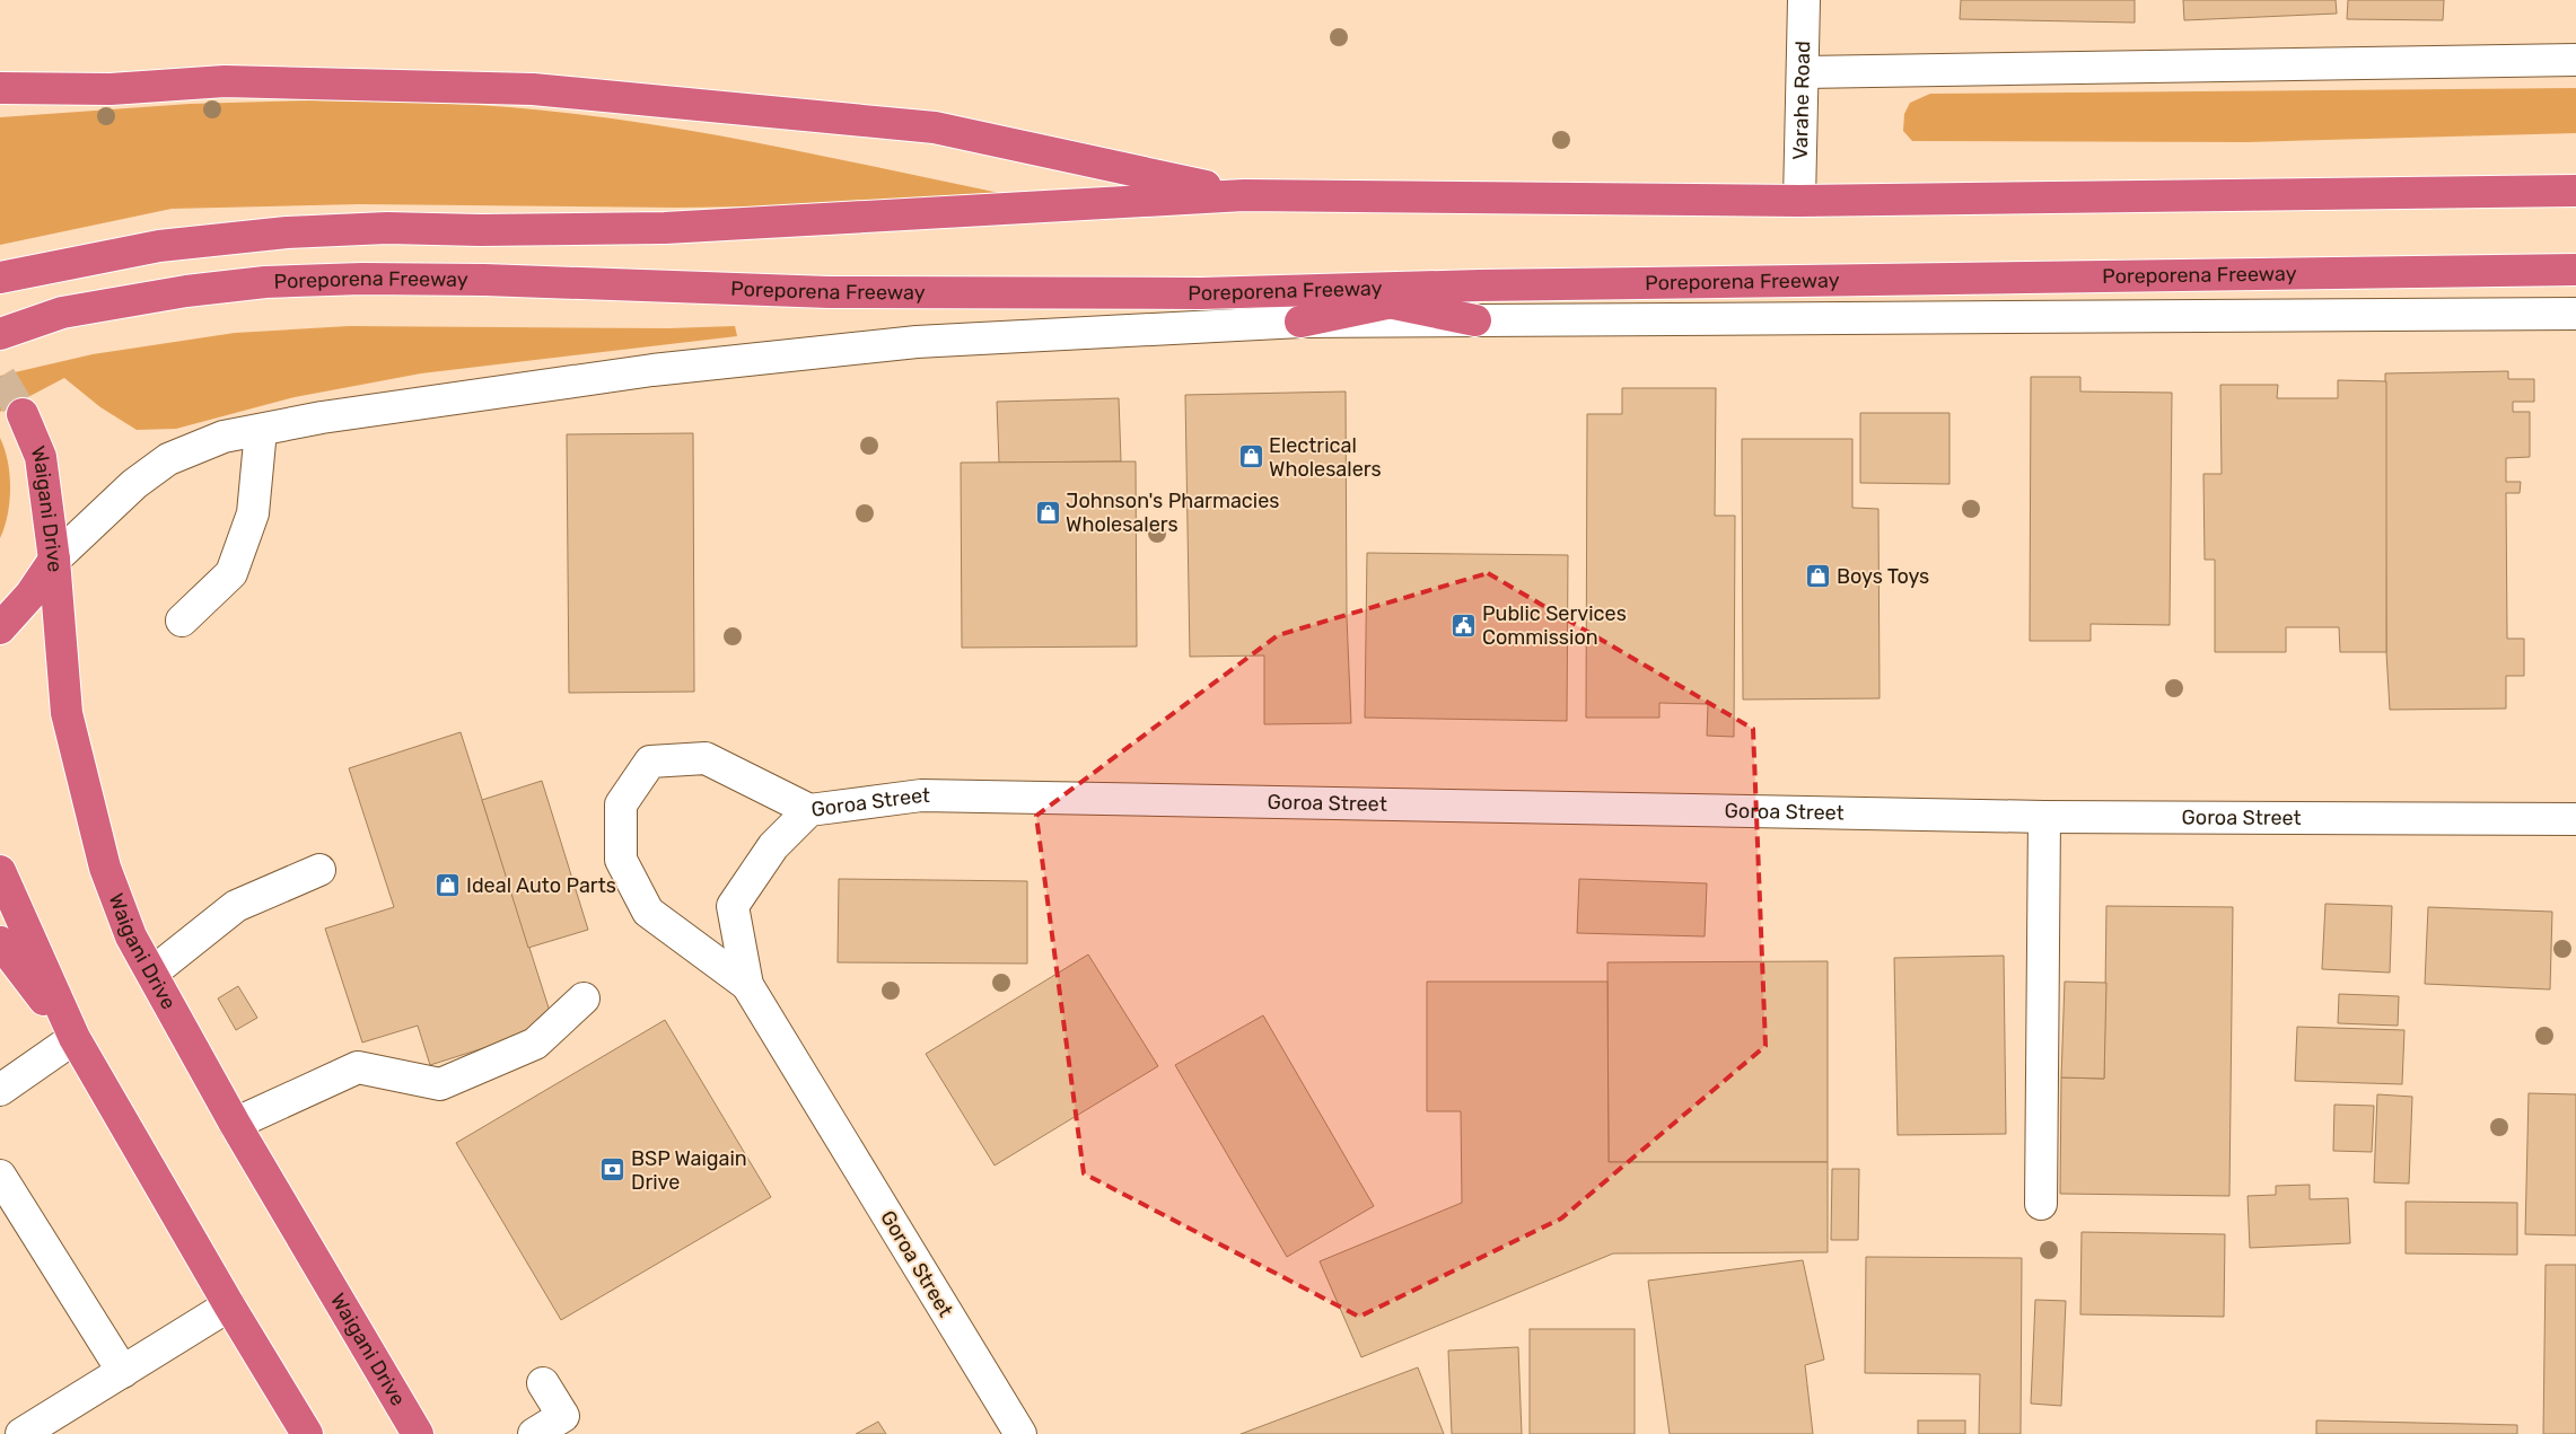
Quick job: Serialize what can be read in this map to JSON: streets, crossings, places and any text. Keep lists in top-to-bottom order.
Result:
{
  "streets": {
    "highway": ["Poreporena Freeway", "Waigani Drive"],
    "street": ["Varahe Road", "Goroa Street"]
  },
  "places": {
    "shop": [
      "Electrical Wholesalers",
      "Johnson's Pharmacies Wholesalers",
      "Boys Toys",
      "Ideal Auto Parts"
    ],
    "public building": ["Public Services Commission"],
    "bank": ["BSP Waigain Drive"]
  }
}
